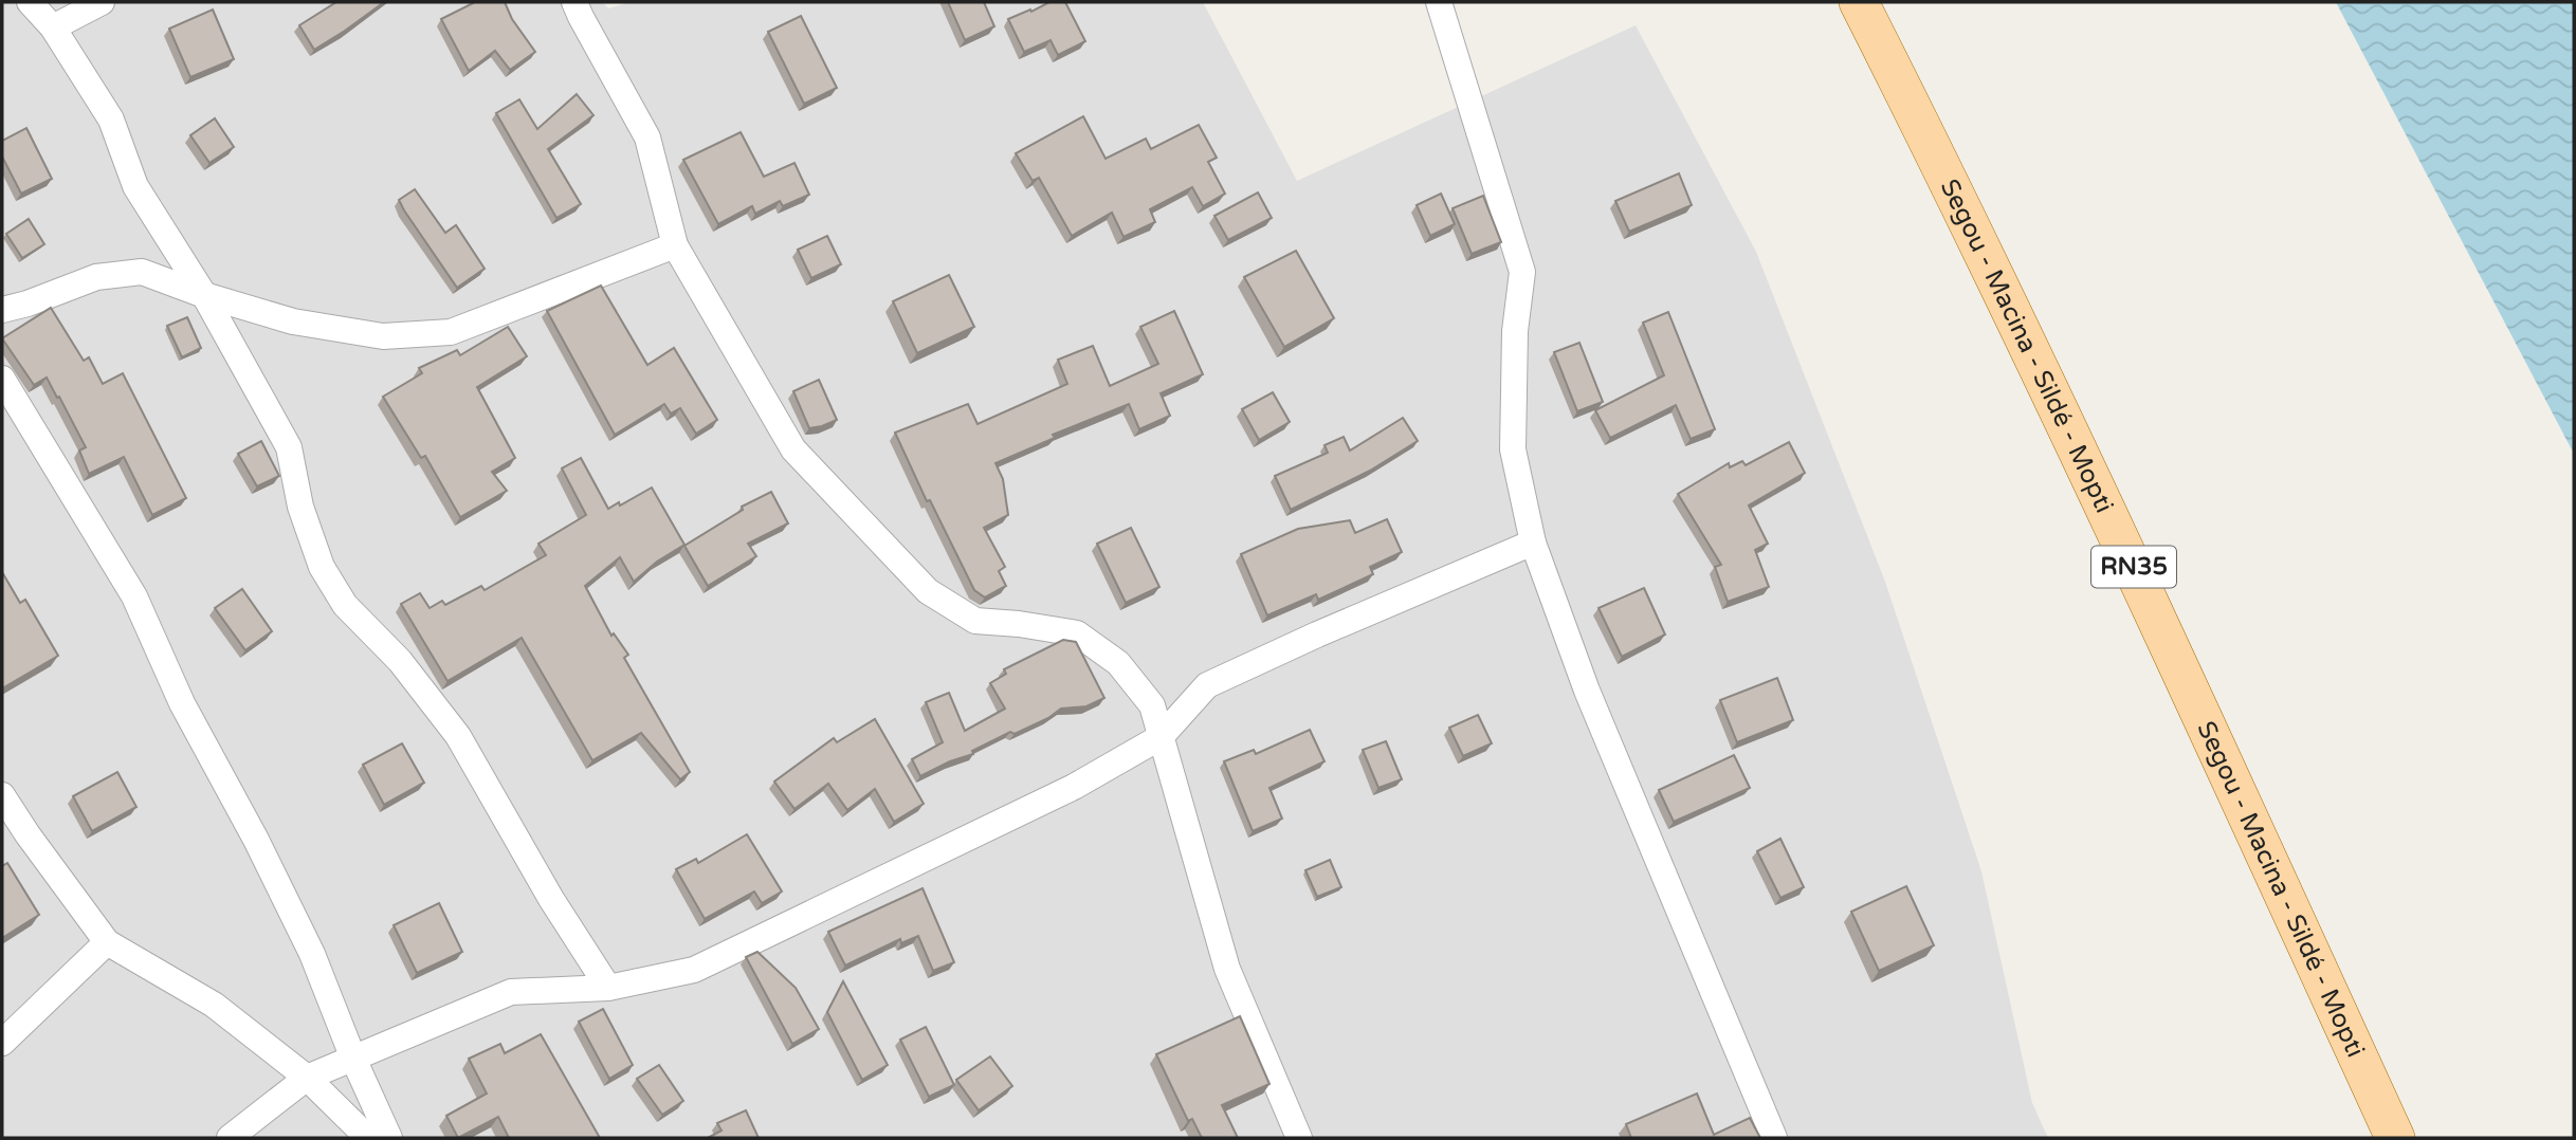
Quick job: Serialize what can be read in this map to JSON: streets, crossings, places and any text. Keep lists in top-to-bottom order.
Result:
{
  "streets": {
    "main road": ["Segou - Macina - Sildé - Mopti", "RN35"]
  }
}
